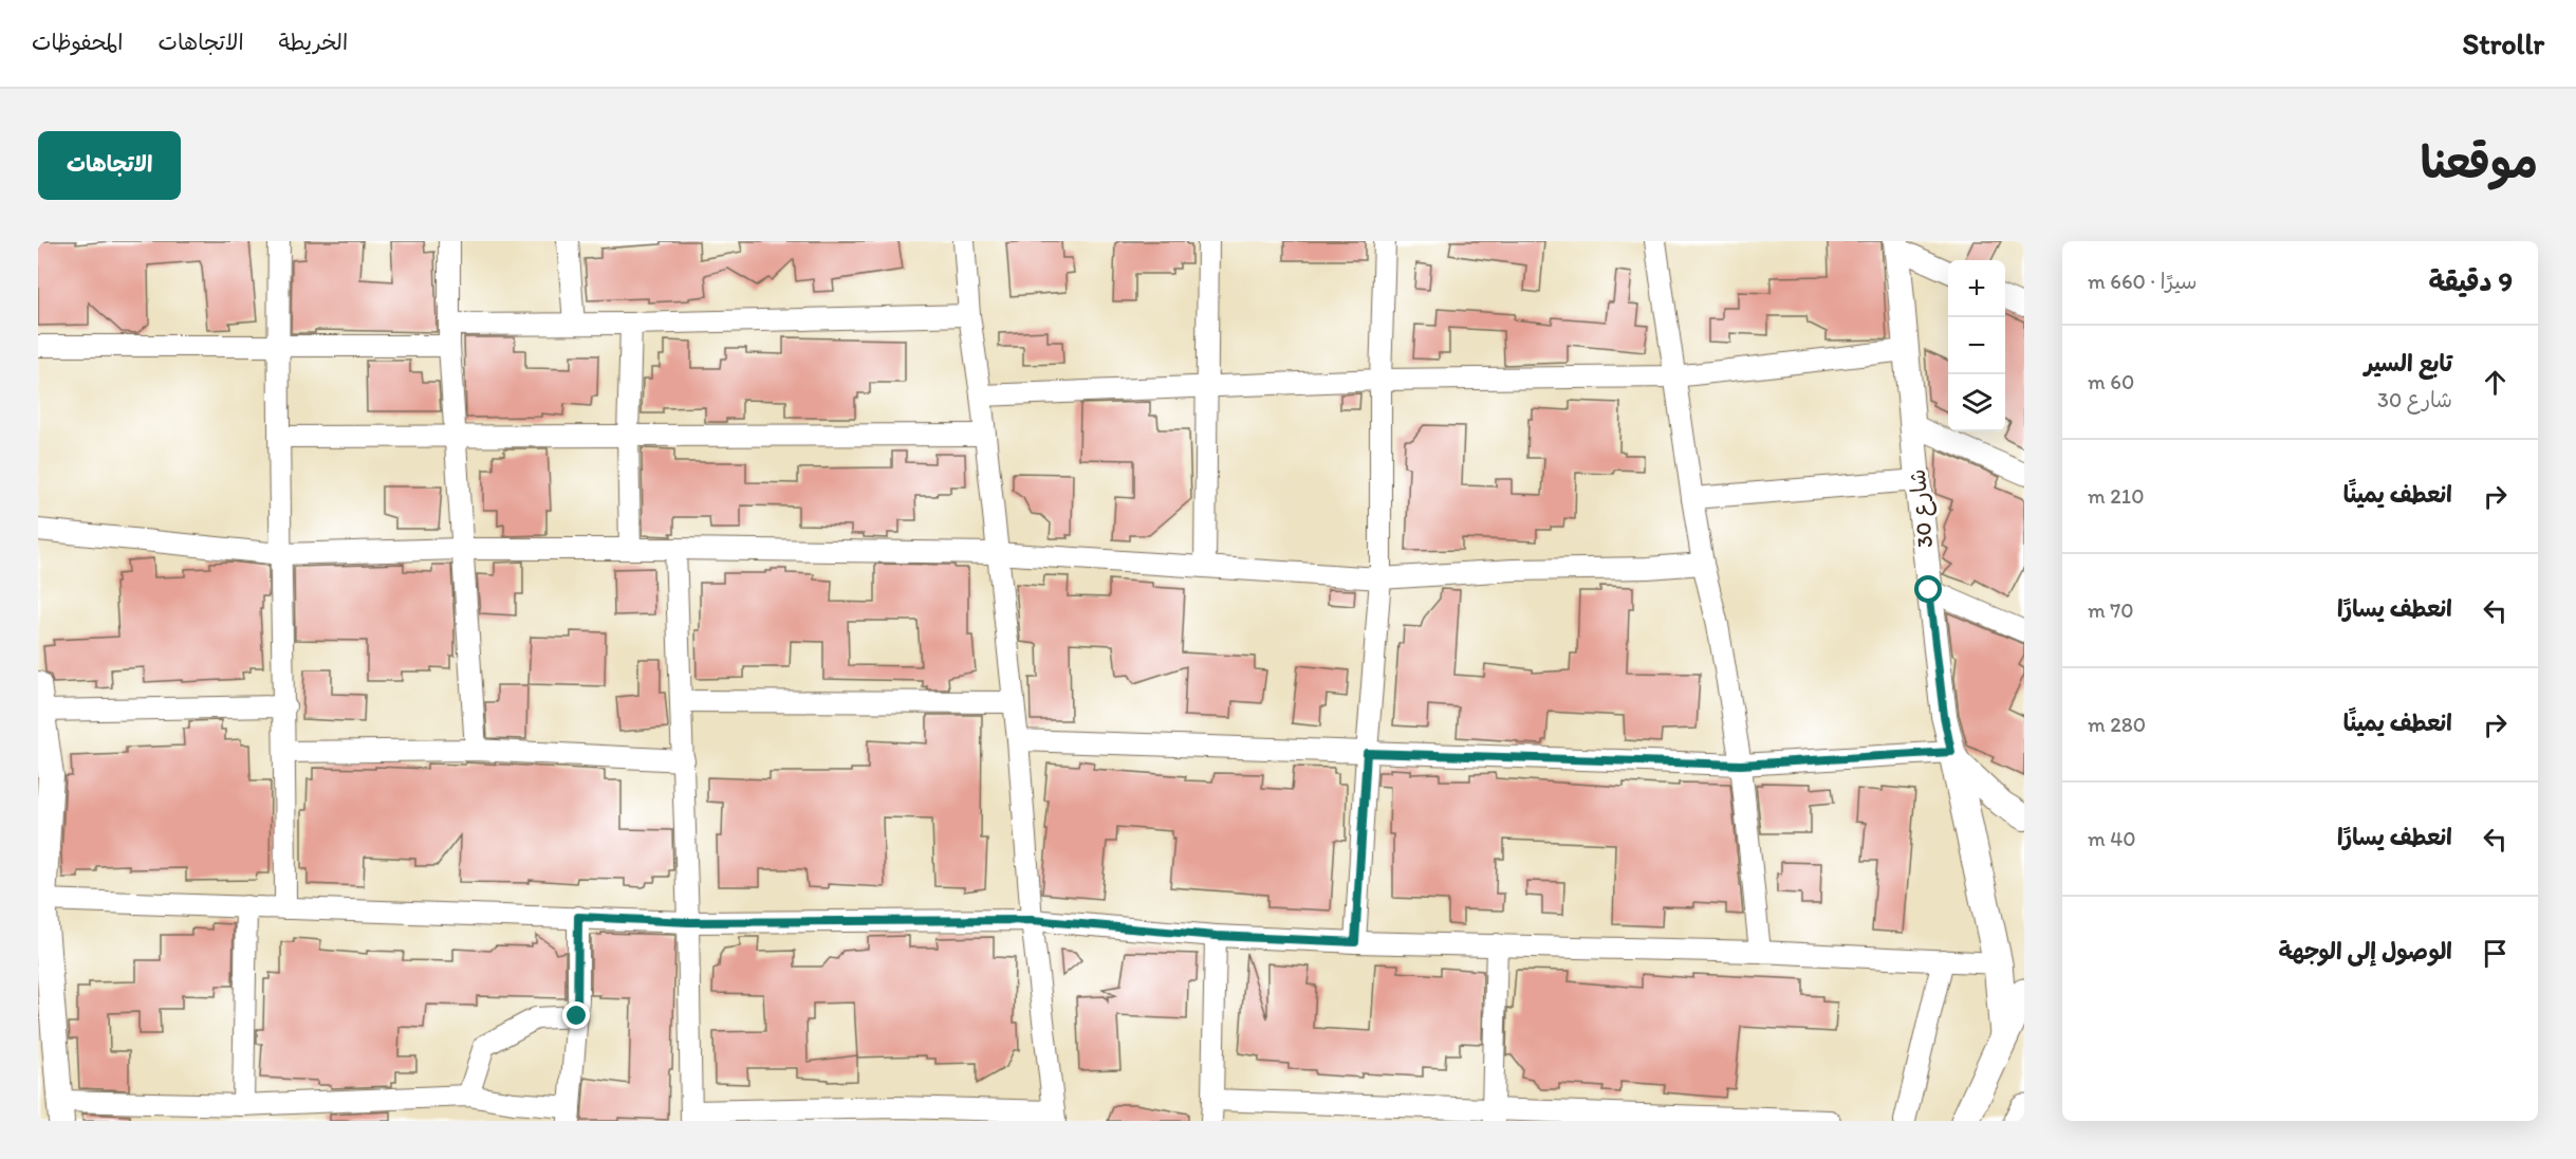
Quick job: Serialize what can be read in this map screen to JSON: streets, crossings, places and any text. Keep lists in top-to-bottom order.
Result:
{
  "streets": {
    "street": ["شارع 30"]
  },
  "page": {
    "header": "Strollr",
    "nav": ["الخريطة", "الاتجاهات", "المحفوظات"],
    "title": "موقعنا",
    "buttons": "الاتجاهات",
    "heading": ["9 دقيقة", "سيرًا · 660 m"],
    "map_buttons": ["+", "−"],
    "list": [
      ["تابع السير", "شارع 30", "60 m"],
      ["انعطف يمينًا", "210 m"],
      ["انعطف يسارًا", "70 m"],
      ["انعطف يمينًا", "280 m"],
      ["انعطف يسارًا", "40 m"],
      "الوصول إلى الوجهة"
    ]
  }
}
